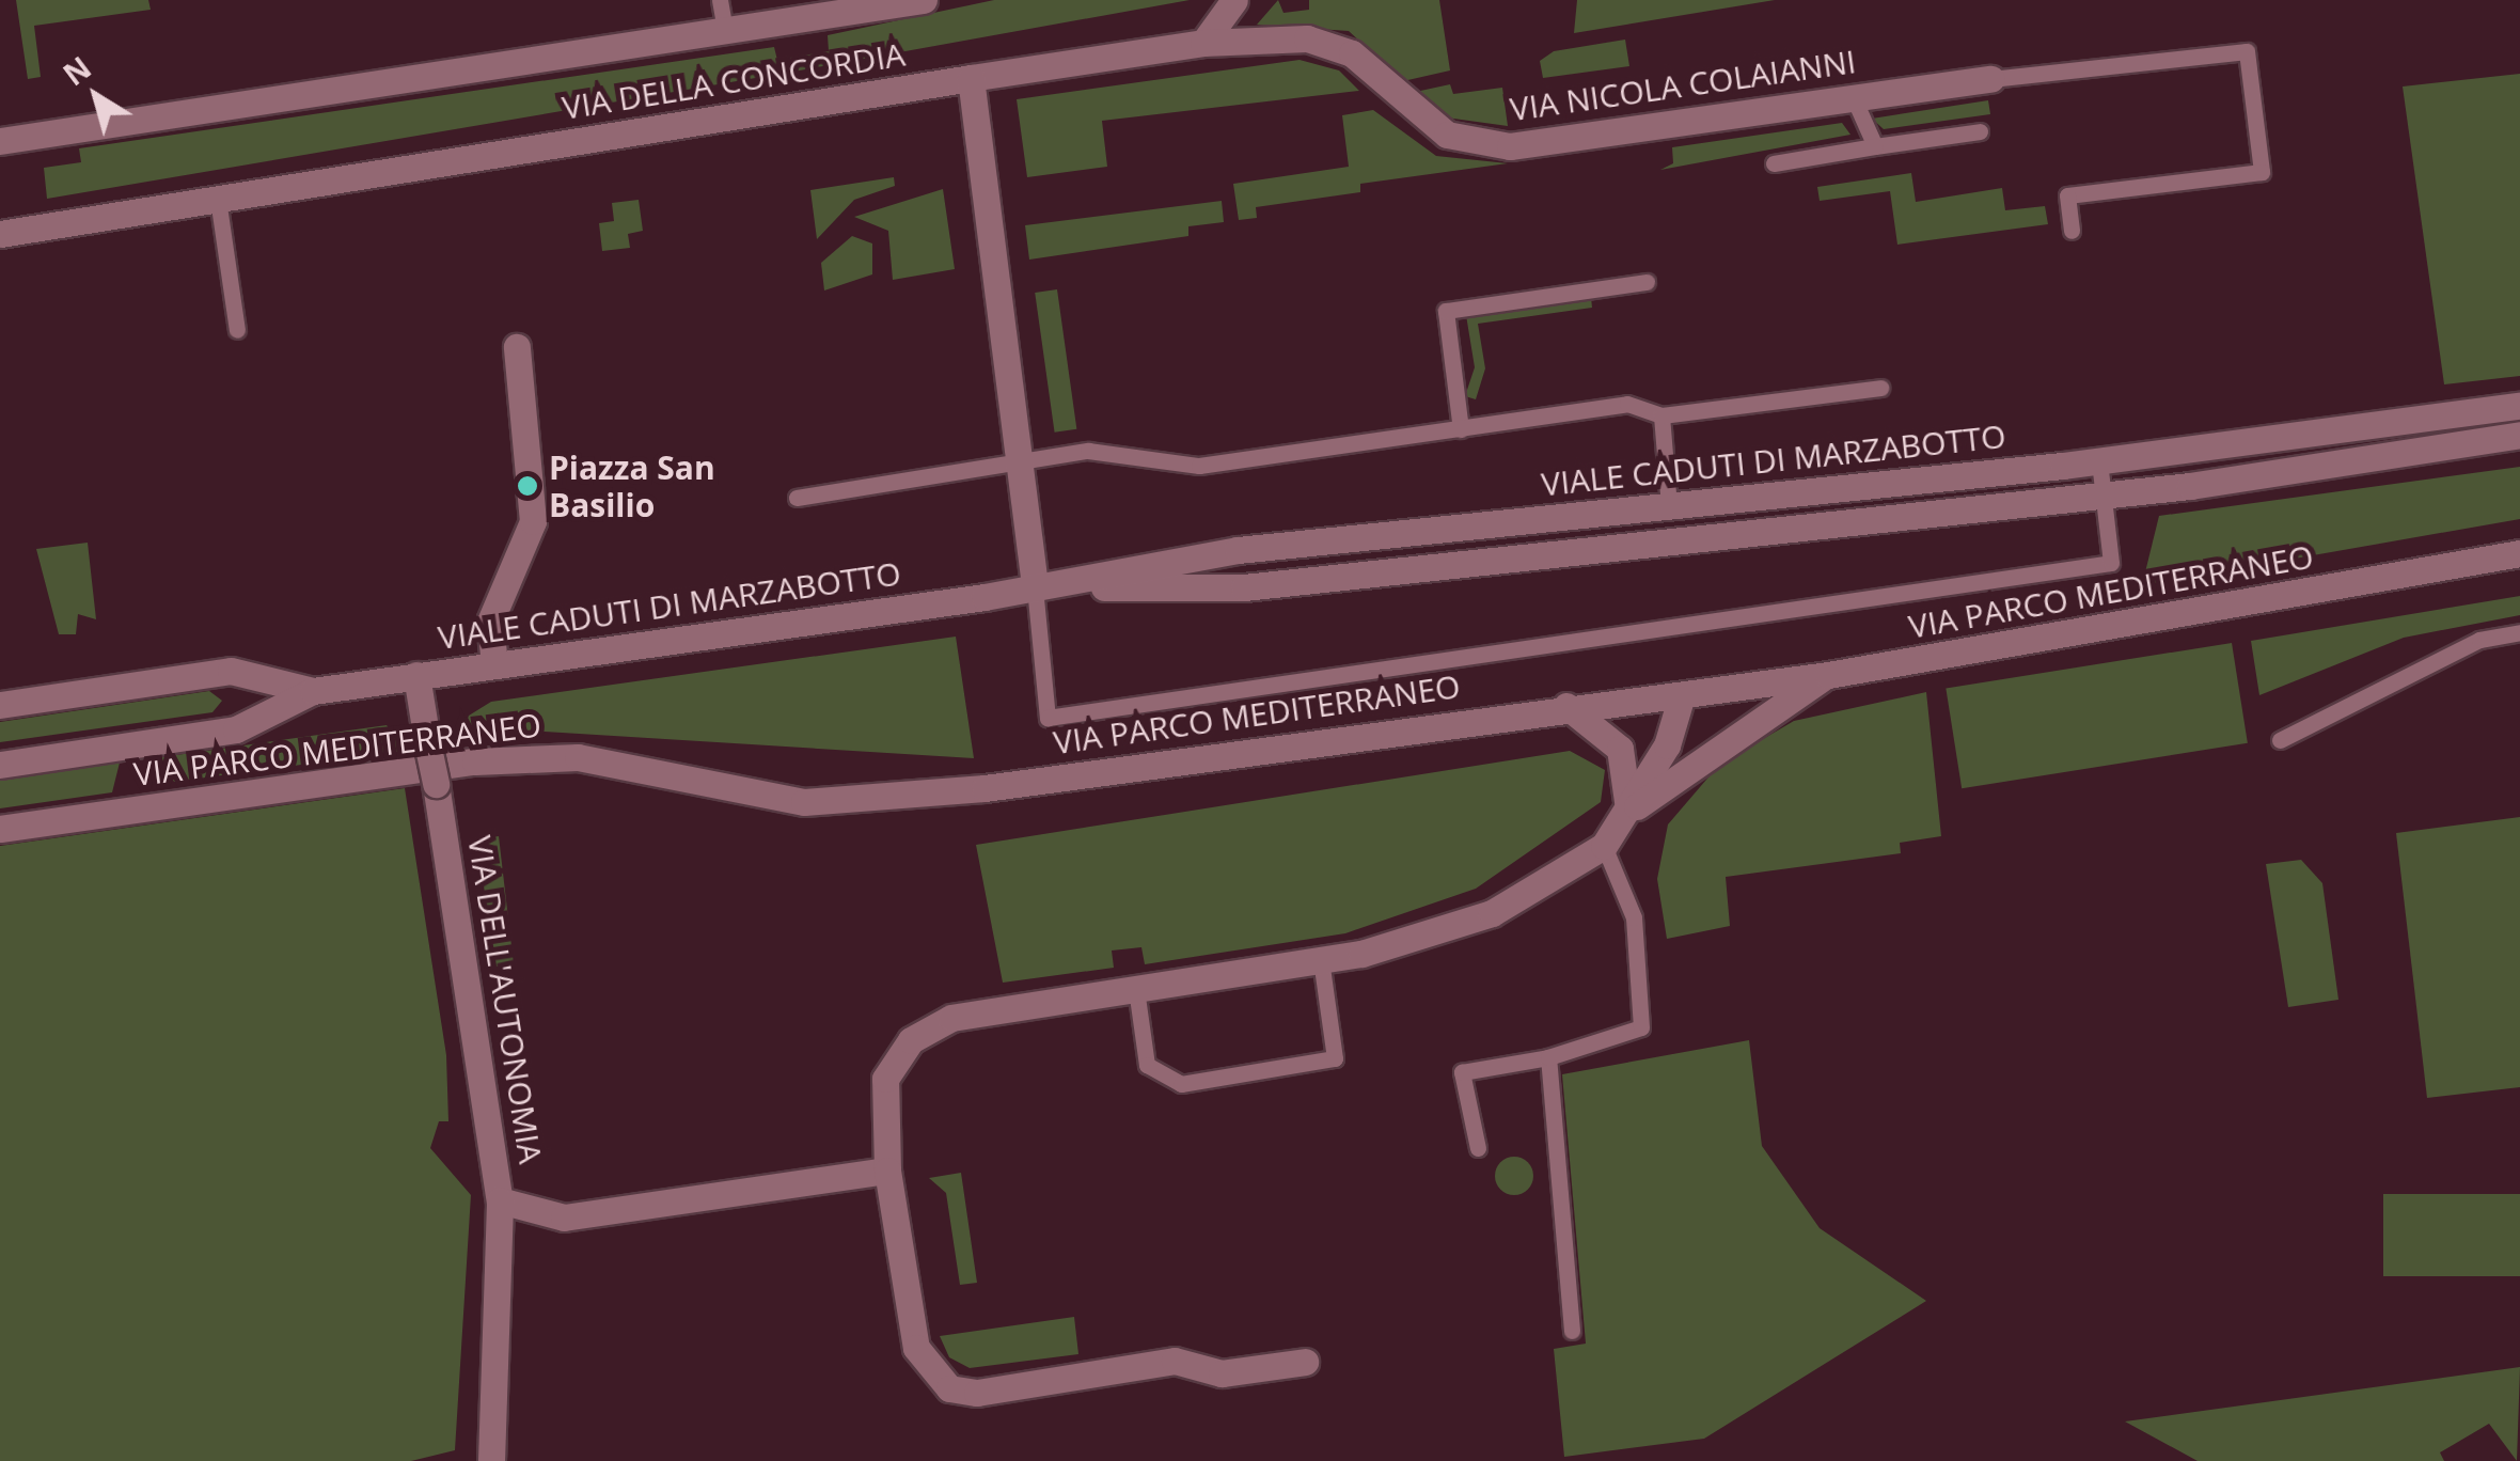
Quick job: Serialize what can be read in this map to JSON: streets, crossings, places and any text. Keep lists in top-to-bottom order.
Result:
{
  "streets": {
    "street": [
      "VIA DELLA CONCORDIA",
      "VIA NICOLA COLAIANNI",
      "VIALE CADUTI DI MARZABOTTO",
      "VIA PARCO MEDITERRANEO",
      "VIA DELL'AUTONOMIA"
    ]
  },
  "crossings": [
    ["VIA DELLA CONCORDIA", "VIA NICOLA COLAIANNI"],
    ["VIALE CADUTI DI MARZABOTTO", "VIA DELL'AUTONOMIA"]
  ],
  "places": ["Piazza San Basilio"],
  "north": "top left"
}
